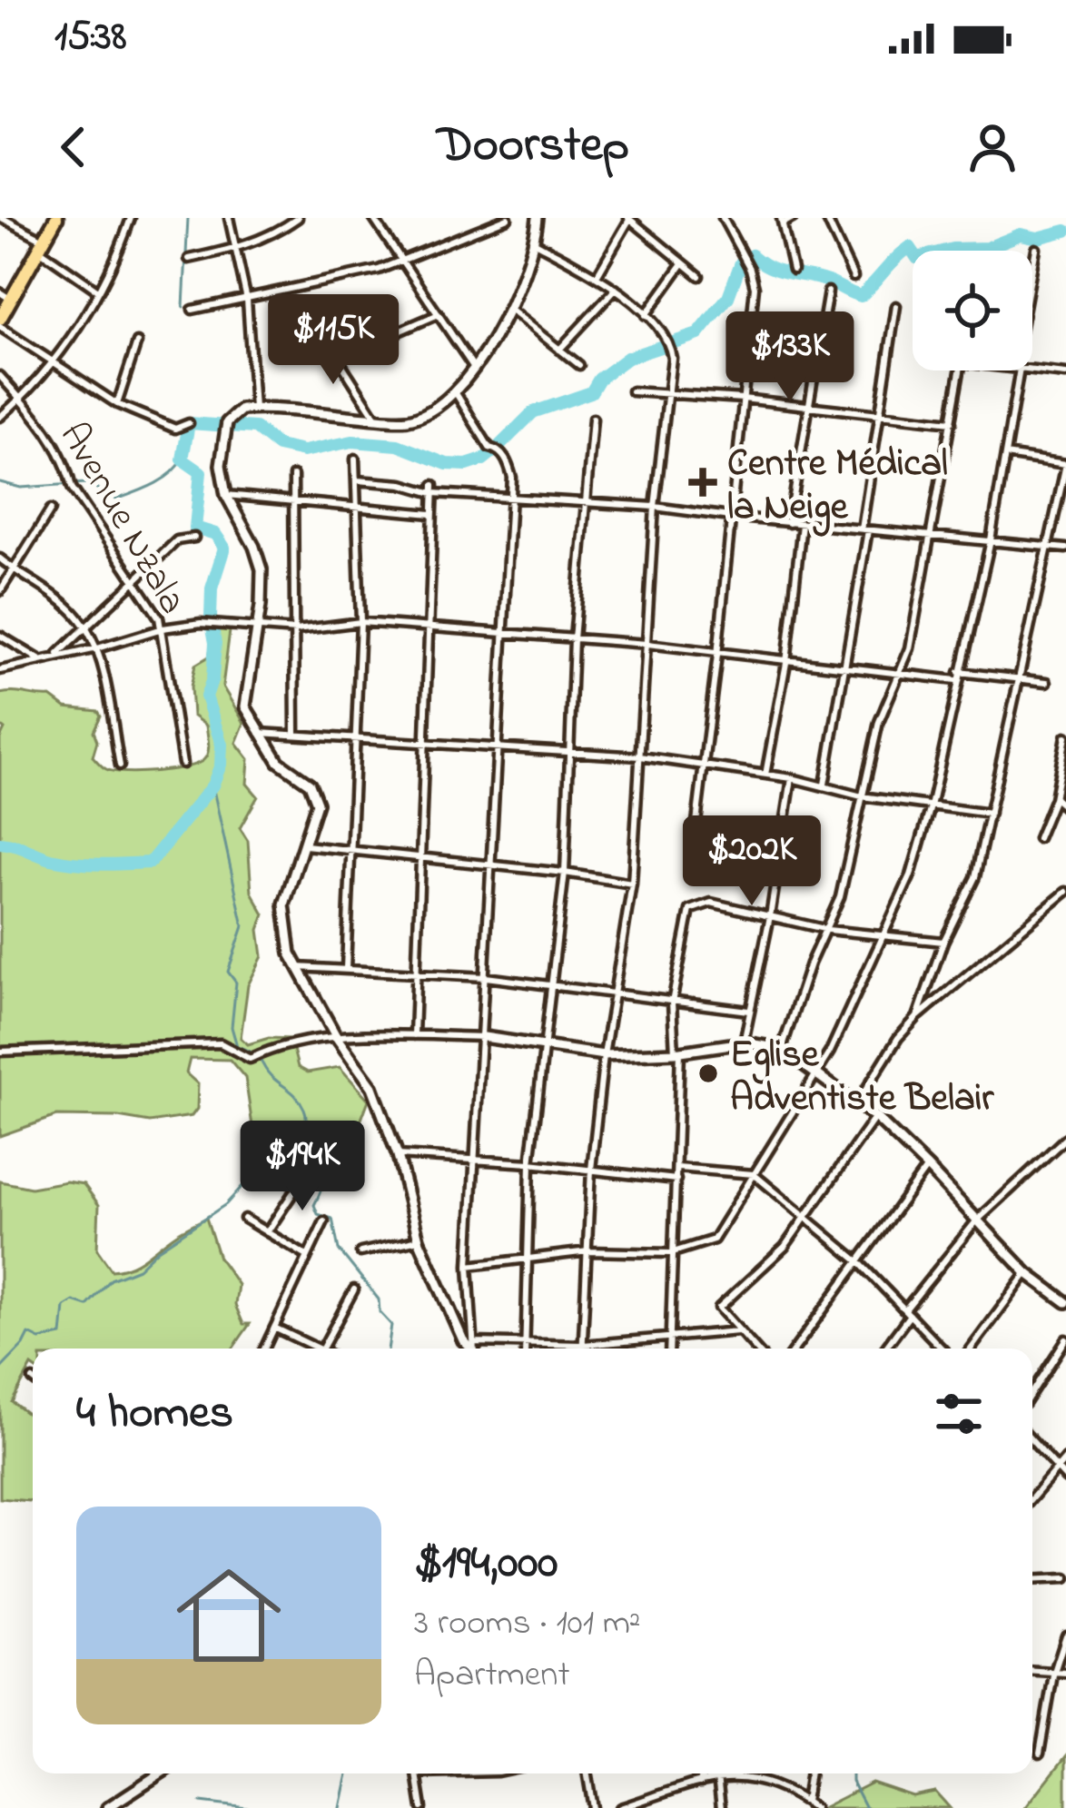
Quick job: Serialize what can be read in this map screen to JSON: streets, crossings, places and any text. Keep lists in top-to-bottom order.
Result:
{
  "streets": {
    "street": ["Avenue Nzala"]
  },
  "places": {
    "health": ["Centre Médical la Neige"],
    "other": ["Eglise Adventiste Belair"]
  },
  "page": {
    "status": "15:38",
    "header": "Doorstep",
    "price": [
      "$115K",
      "$133K",
      "$202K",
      "$194K"
    ],
    "heading": "4 homes",
    "list": [
      {
        "name": "$194,000",
        "note": "3 rooms · 101 m² · Apartment"
      }
    ]
  }
}
